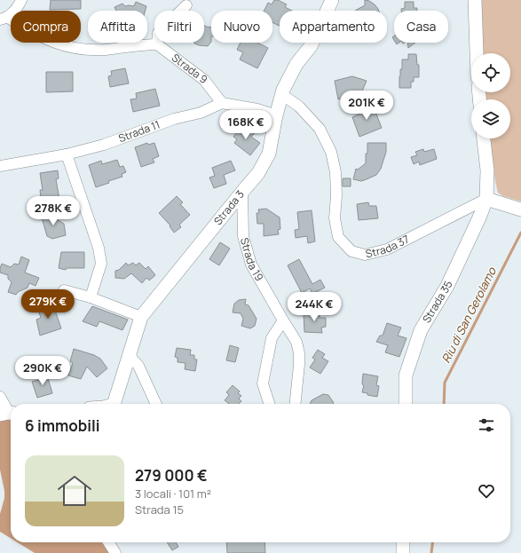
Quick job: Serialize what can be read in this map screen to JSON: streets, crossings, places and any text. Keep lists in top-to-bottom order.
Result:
{
  "streets": {
    "street": [
      "Strada 9",
      "Strada 11",
      "Strada 3",
      "Strada 37",
      "Strada 19",
      "Strada 35"
    ]
  },
  "crossings": [
    ["Strada 9", "Strada 11"],
    ["Strada 3", "Strada 37"],
    ["Strada 3", "Strada 19"],
    ["Strada 37", "Strada 35"]
  ],
  "water": ["Riu di San Gerolamo"],
  "page": {
    "chip": [
      "Compra",
      "Affitta",
      "Filtri",
      "Nuovo",
      "Appartamento",
      "Casa"
    ],
    "price": [
      "201K €",
      "168K €",
      "278K €",
      "279K €",
      "244K €",
      "290K €"
    ],
    "heading": "6 immobili",
    "list": [
      {
        "name": "279 000 €",
        "note": "3 locali · 101 m² · Strada 15"
      }
    ]
  }
}
